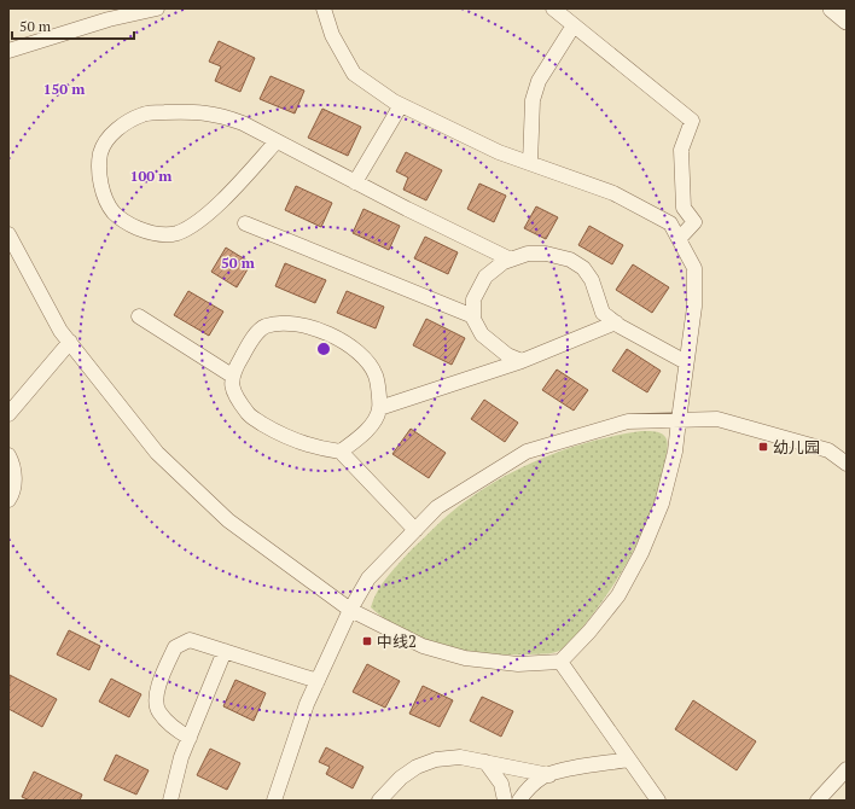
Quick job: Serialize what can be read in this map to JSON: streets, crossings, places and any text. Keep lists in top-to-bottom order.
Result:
{
  "places": {
    "transit": ["幼儿园", "中线2"]
  },
  "scale_bar": "50 m",
  "rings": ["150 m", "100 m", "50 m"]
}
